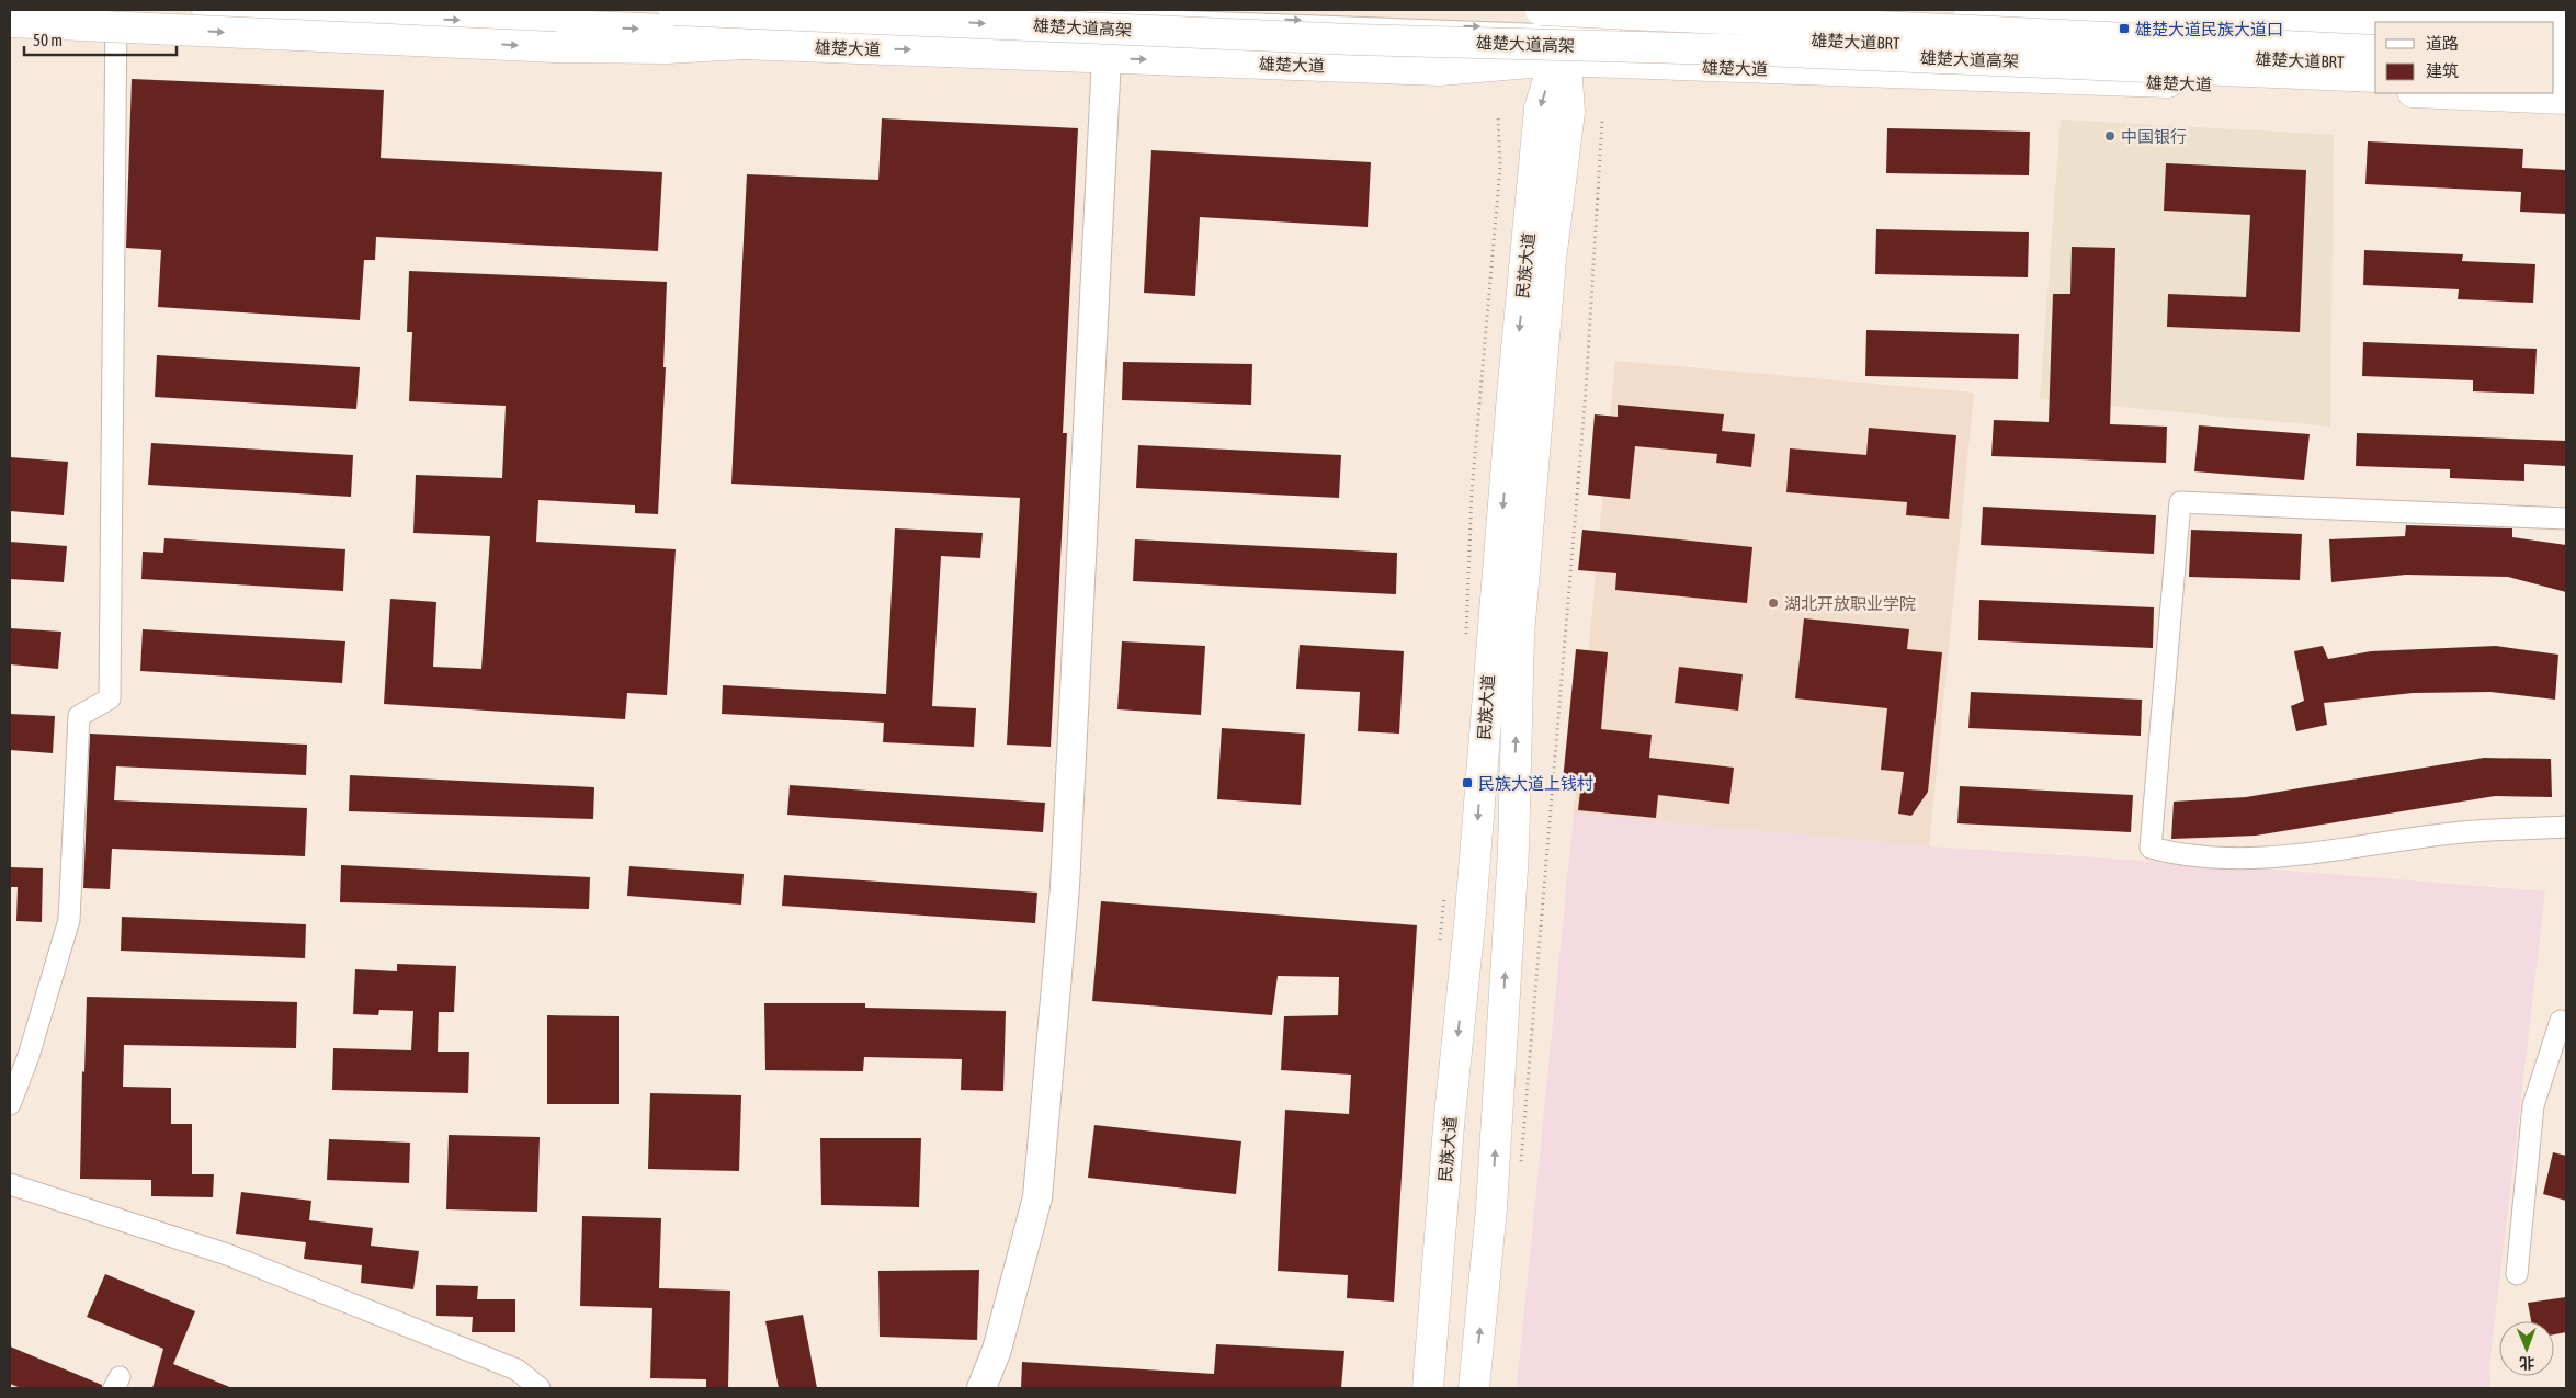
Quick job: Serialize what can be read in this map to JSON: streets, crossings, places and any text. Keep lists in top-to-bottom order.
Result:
{
  "streets": {
    "main road": ["雄楚大道高架", "雄楚大道", "民族大道"]
  },
  "crossings": [
    ["雄楚大道", "民族大道"]
  ],
  "places": {
    "transit": ["雄楚大道民族大道口", "民族大道上钱村"],
    "other": ["中国银行", "湖北开放职业学院"]
  },
  "legend": ["道路", "建筑"],
  "scale_bar": "50 m",
  "north": "bottom"
}
